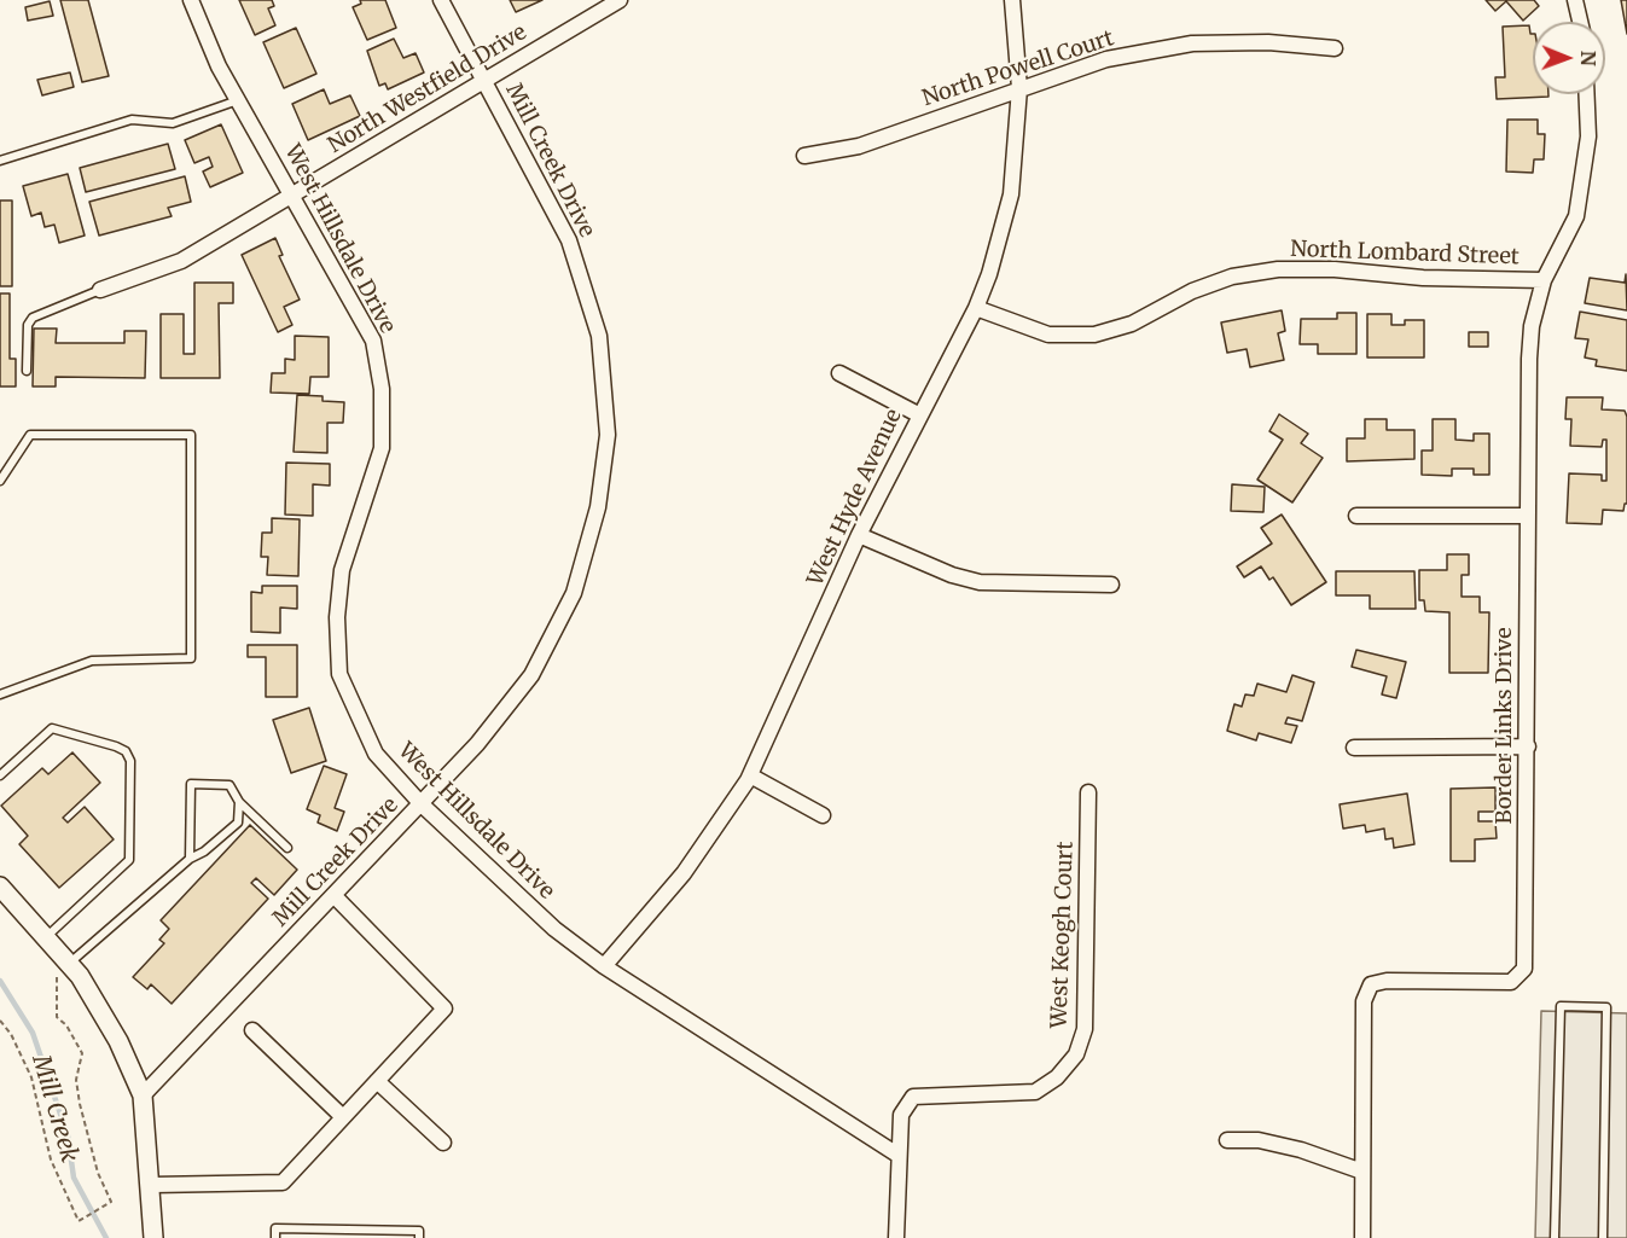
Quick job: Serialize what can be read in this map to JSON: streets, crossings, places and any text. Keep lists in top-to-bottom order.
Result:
{
  "streets": {
    "street": [
      "North Powell Court",
      "North Westfield Drive",
      "Mill Creek Drive",
      "West Hillsdale Drive",
      "North Lombard Street",
      "West Hyde Avenue",
      "Border Links Drive",
      "West Keogh Court"
    ]
  },
  "crossings": [
    ["North Powell Court", "West Hyde Avenue"],
    ["North Westfield Drive", "Mill Creek Drive"],
    ["North Westfield Drive", "West Hillsdale Drive"],
    ["Mill Creek Drive", "West Hillsdale Drive"],
    ["West Hillsdale Drive", "West Hyde Avenue"],
    ["West Hillsdale Drive", "West Keogh Court"],
    ["North Lombard Street", "West Hyde Avenue"],
    ["North Lombard Street", "Border Links Drive"]
  ],
  "water": ["Mill Creek"],
  "north": "right"
}
